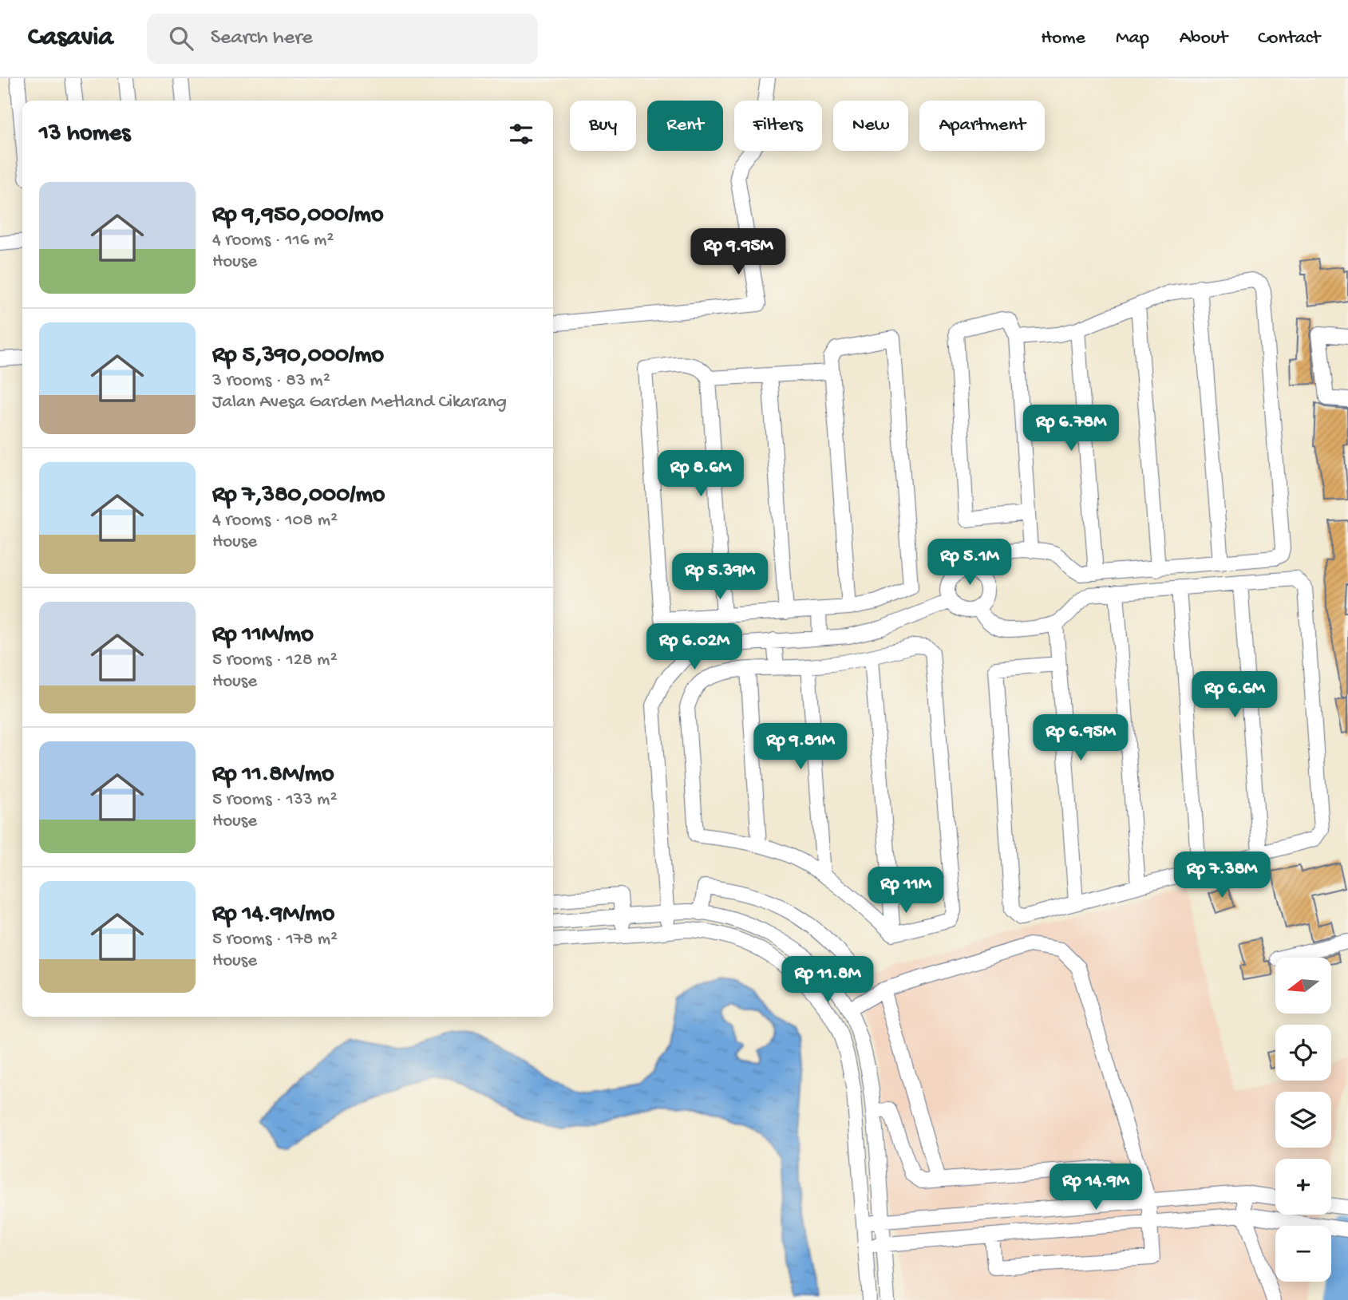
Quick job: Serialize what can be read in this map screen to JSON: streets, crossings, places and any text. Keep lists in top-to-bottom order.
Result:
{
  "north": "left",
  "page": {
    "header": "Casavia",
    "search": "Search here",
    "nav": [
      "Home",
      "Map",
      "About",
      "Contact"
    ],
    "chip": [
      "Buy",
      "Rent",
      "Filters",
      "New",
      "Apartment"
    ],
    "heading": "13 homes",
    "list": [
      {
        "name": "Rp 9,950,000/mo",
        "note": "4 rooms · 116 m² · House"
      },
      {
        "name": "Rp 5,390,000/mo",
        "note": "3 rooms · 83 m² · Jalan Avesa Garden Metland Cikarang"
      },
      {
        "name": "Rp 7,380,000/mo",
        "note": "4 rooms · 108 m² · House"
      },
      {
        "name": "Rp 11M/mo",
        "note": "5 rooms · 128 m² · House"
      },
      {
        "name": "Rp 11.8M/mo",
        "note": "5 rooms · 133 m² · House"
      },
      {
        "name": "Rp 14.9M/mo",
        "note": "5 rooms · 178 m² · House"
      }
    ],
    "price": [
      "Rp 9.95M",
      "Rp 6.78M",
      "Rp 8.6M",
      "Rp 5.1M",
      "Rp 5.39M",
      "Rp 6.02M",
      "Rp 6.6M",
      "Rp 6.95M",
      "Rp 9.81M",
      "Rp 7.38M",
      "Rp 11M",
      "Rp 11.8M",
      "Rp 14.9M"
    ],
    "map_buttons": ["+", "−"]
  }
}
